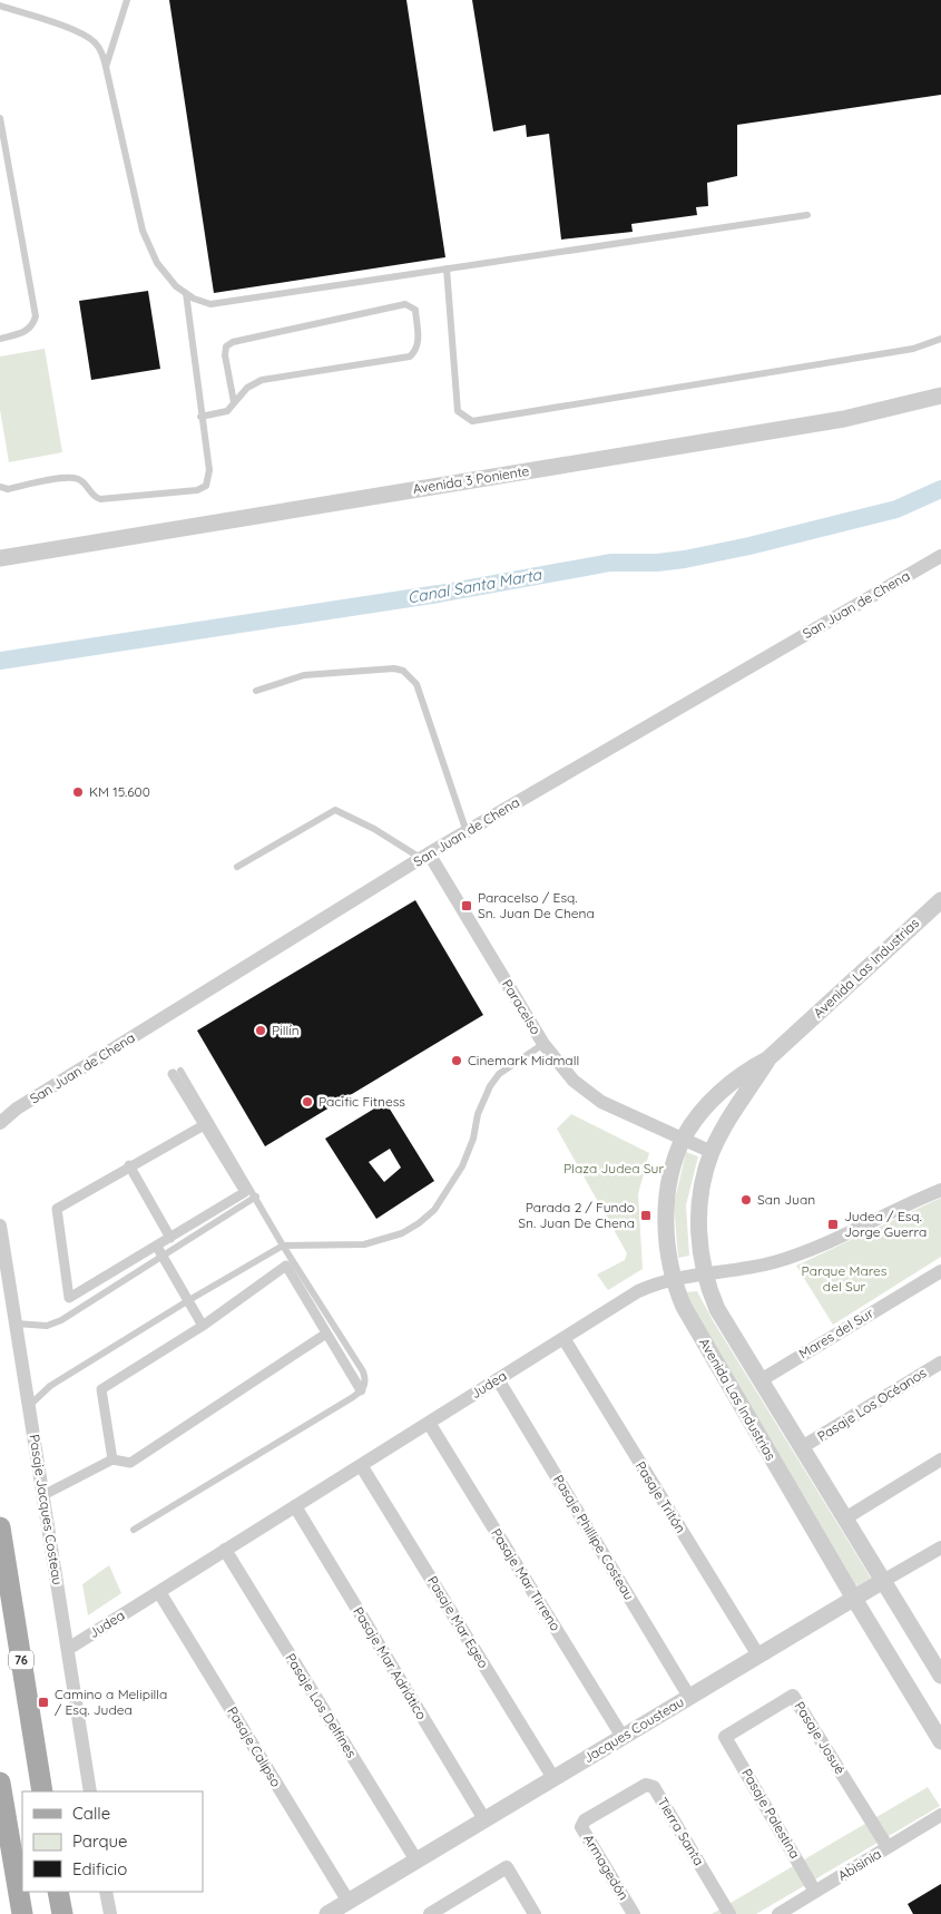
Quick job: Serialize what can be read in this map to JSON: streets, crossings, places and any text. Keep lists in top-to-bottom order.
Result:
{
  "streets": {
    "main road": ["76"],
    "street": [
      "Avenida 3 Poniente",
      "San Juan de Chena",
      "Avenida Las Industrias",
      "Paracelso",
      "Mares del Sur",
      "Judea",
      "Pasaje Los Océanos",
      "Pasaje Tritón",
      "Pasaje Jacques Costeau",
      "Pasaje Phillipe Costeau",
      "Pasaje Mar Tirreno",
      "Pasaje Mar Egeo",
      "Pasaje Mar Adriático",
      "Pasaje Los Delfines",
      "Jacques Cousteau",
      "Pasaje Josué",
      "Pasaje Calipso",
      "Pasaje Palestina",
      "Tierra Santa",
      "Abisinia",
      "Armagedón"
    ]
  },
  "crossings": [
    ["San Juan de Chena", "Paracelso"],
    ["Avenida Las Industrias", "Paracelso"],
    ["Avenida Las Industrias", "Mares del Sur"],
    ["Avenida Las Industrias", "Judea"],
    ["Avenida Las Industrias", "Pasaje Los Océanos"],
    ["Avenida Las Industrias", "Jacques Cousteau"],
    ["Judea", "Pasaje Tritón"],
    ["Judea", "Pasaje Jacques Costeau"],
    ["Judea", "Pasaje Phillipe Costeau"],
    ["Judea", "Pasaje Mar Tirreno"],
    ["Judea", "Pasaje Mar Egeo"],
    ["Judea", "Pasaje Mar Adriático"],
    ["Judea", "Pasaje Los Delfines"],
    ["Judea", "Pasaje Calipso"],
    ["Pasaje Tritón", "Jacques Cousteau"],
    ["Pasaje Phillipe Costeau", "Jacques Cousteau"],
    ["Pasaje Mar Tirreno", "Jacques Cousteau"],
    ["Pasaje Mar Egeo", "Jacques Cousteau"],
    ["Pasaje Mar Adriático", "Jacques Cousteau"],
    ["Pasaje Los Delfines", "Jacques Cousteau"],
    ["Jacques Cousteau", "Pasaje Calipso"],
    ["Pasaje Josué", "Pasaje Palestina"],
    ["Pasaje Josué", "Abisinia"],
    ["Pasaje Palestina", "Abisinia"],
    ["Tierra Santa", "Armagedón"]
  ],
  "water": ["Canal Santa Marta"],
  "parks": ["Plaza Judea Sur", "Parque Mares del Sur"],
  "places": {
    "other": [
      "KM 15.600",
      "Pillin",
      "Cinemark Midmall",
      "Pacific Fitness",
      "San Juan"
    ],
    "transit": [
      "Paracelso / Esq. Sn. Juan De Chena",
      "Parada 2 / Fundo Sn. Juan De Chena",
      "Judea / Esq. Jorge Guerra",
      "Camino a Melipilla / Esq. Judea"
    ]
  },
  "legend": ["Calle", "Parque", "Edificio"]
}
